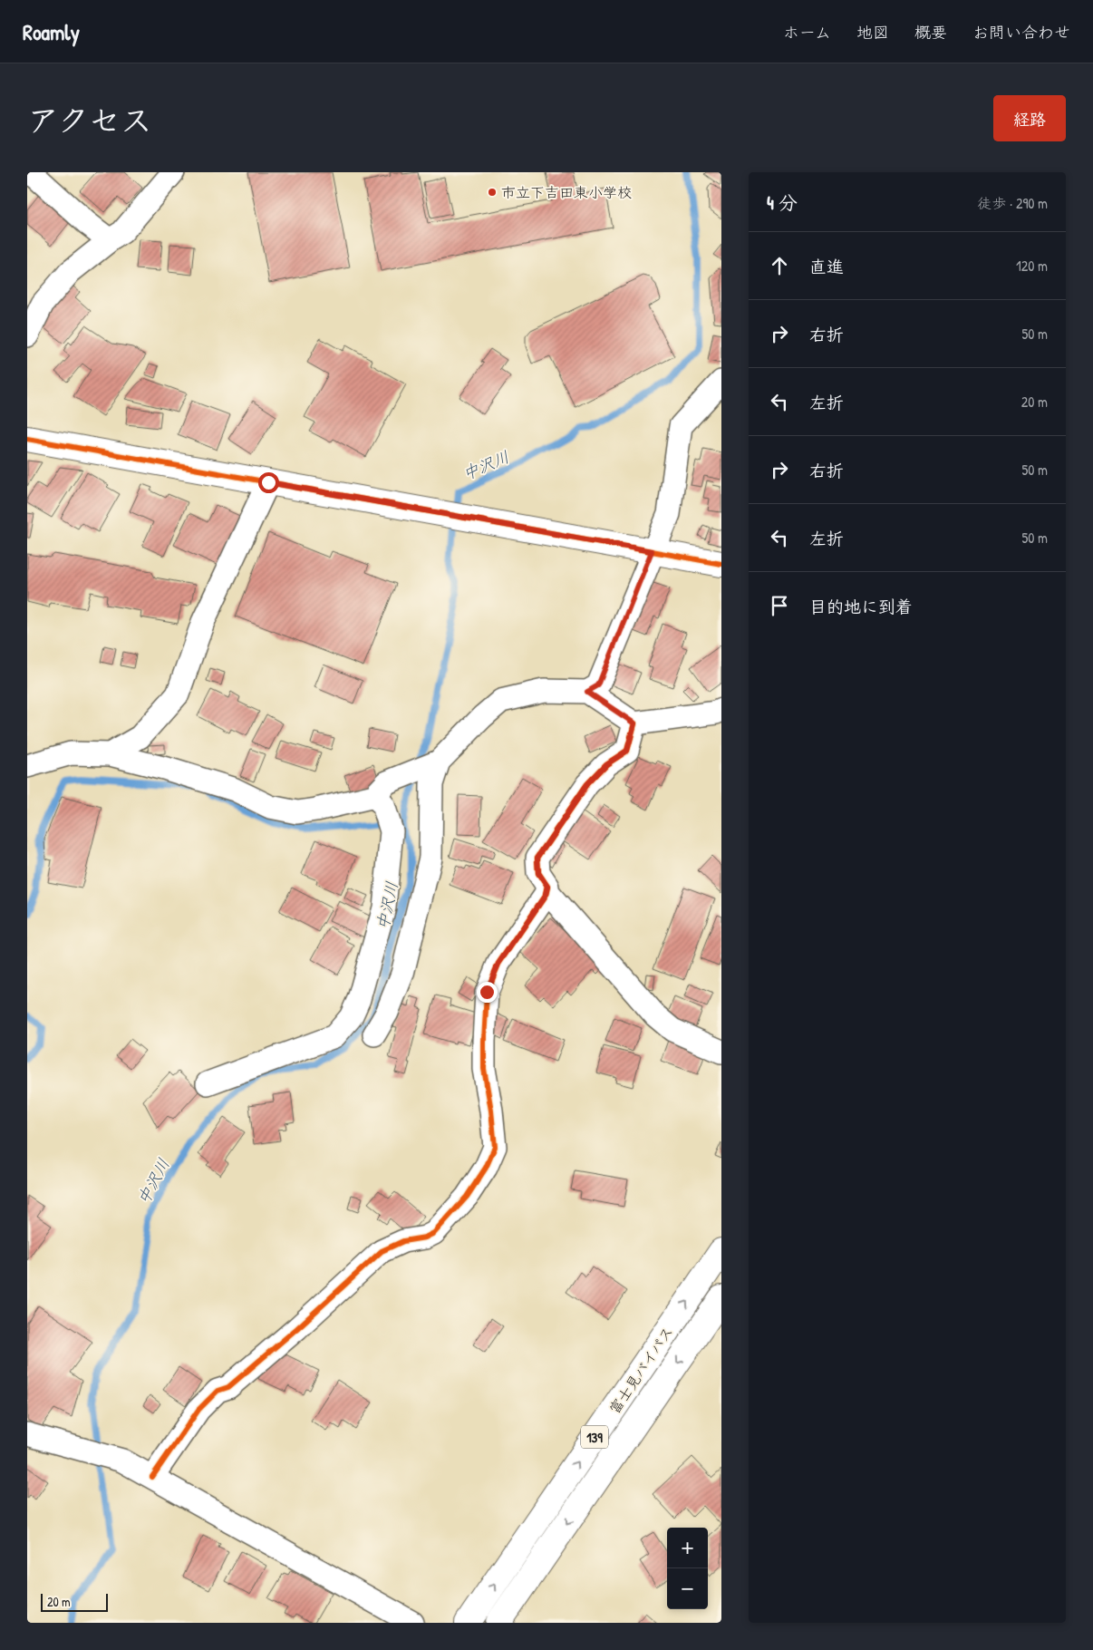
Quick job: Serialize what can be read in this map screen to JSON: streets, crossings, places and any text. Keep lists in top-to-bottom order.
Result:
{
  "streets": {
    "main road": ["富士見バイパス", "139"]
  },
  "water": ["中沢川"],
  "places": ["市立下吉田東小学校"],
  "scale_bar": "20 m",
  "page": {
    "header": "Roamly",
    "nav": [
      "ホーム",
      "地図",
      "概要",
      "お問い合わせ"
    ],
    "title": "アクセス",
    "buttons": "経路",
    "heading": ["4 分", "徒歩 · 290 m"],
    "list": [
      ["直進", "120 m"],
      ["右折", "50 m"],
      ["左折", "20 m"],
      ["右折", "50 m"],
      ["左折", "50 m"],
      "目的地に到着"
    ],
    "map_buttons": ["+", "−"],
    "scale": "20 m"
  }
}
